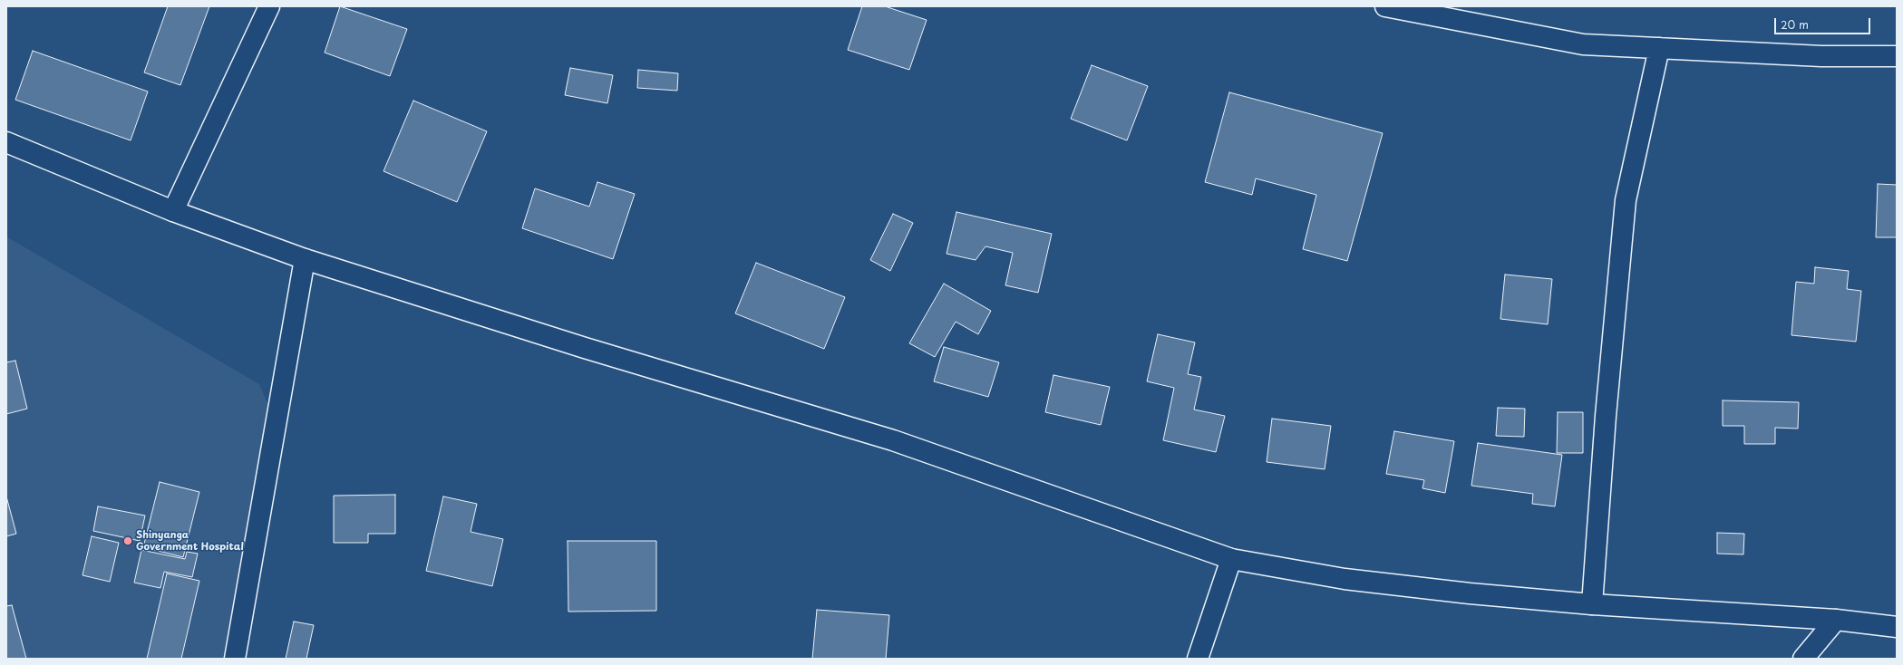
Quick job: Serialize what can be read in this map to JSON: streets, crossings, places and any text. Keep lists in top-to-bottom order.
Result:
{
  "places": ["Shinyanga Government Hospital"],
  "scale_bar": "20 m"
}
